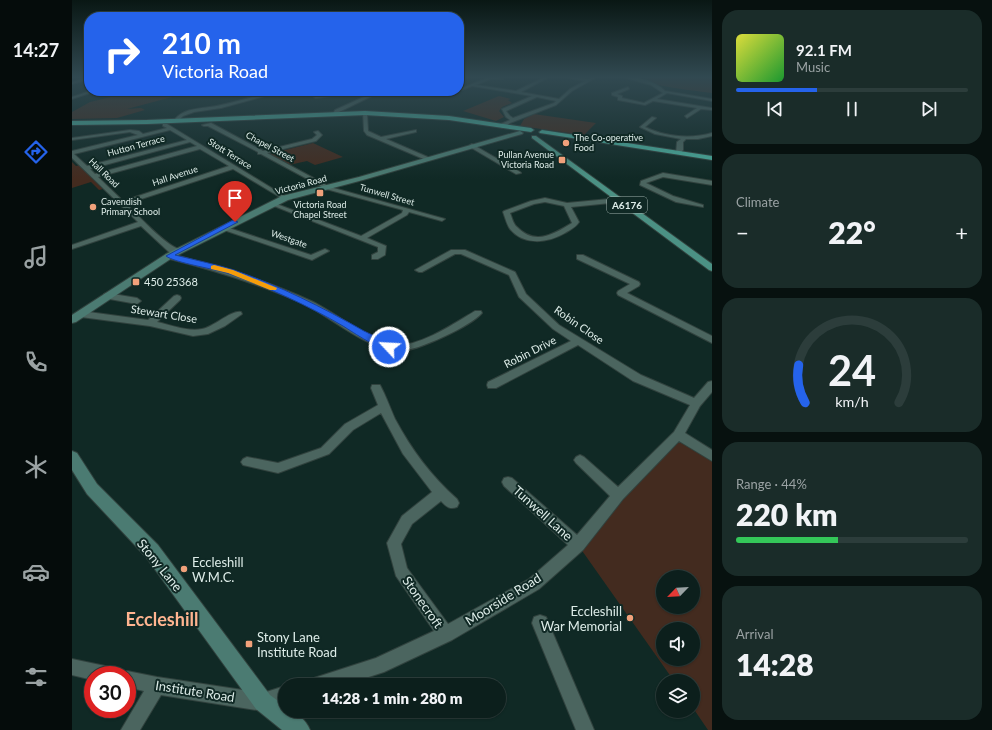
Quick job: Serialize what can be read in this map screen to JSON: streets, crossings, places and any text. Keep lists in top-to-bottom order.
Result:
{
  "streets": {
    "main road": ["A6176"],
    "street": [
      "Hutton Terrace",
      "Chapel Street",
      "Stott Terrace",
      "Hall Road",
      "Hall Avenue",
      "Victoria Road",
      "Tunwell Street",
      "Westgate",
      "Stewart Close",
      "Robin Close",
      "Robin Drive",
      "Tunwell Lane",
      "Stony Lane",
      "Moorside Road",
      "Stonecroft",
      "Institute Road"
    ]
  },
  "crossings": [
    ["Hutton Terrace", "Stott Terrace"],
    ["Hutton Terrace", "Hall Road"],
    ["Chapel Street", "Victoria Road"],
    ["Chapel Street", "Tunwell Street"],
    ["Stott Terrace", "Hall Road"],
    ["Stott Terrace", "Hall Avenue"],
    ["Stott Terrace", "Victoria Road"],
    ["Hall Road", "Hall Avenue"],
    ["Hall Road", "Victoria Road"],
    ["Victoria Road", "Tunwell Street"],
    ["Victoria Road", "A6176"],
    ["Victoria Road", "Westgate"],
    ["Victoria Road", "Stewart Close"],
    ["Robin Close", "Robin Drive"],
    ["Robin Close", "Moorside Road"],
    ["Tunwell Lane", "Moorside Road"],
    ["Stony Lane", "Institute Road"],
    ["Moorside Road", "Stonecroft"]
  ],
  "districts": ["Eccleshill"],
  "places": {
    "other": [
      "The Co-operative Food",
      "Cavendish Primary School",
      "Eccleshill W.M.C.",
      "Eccleshill War Memorial"
    ],
    "transit": [
      "Pullan Avenue Victoria Road",
      "Victoria Road Chapel Street",
      "450 25368",
      "Stony Lane Institute Road"
    ]
  },
  "north": "bottom left",
  "page": {
    "tabs": "14:27",
    "turn": ["210 m", "Victoria Road"],
    "song": ["92.1 FM", "Music"],
    "tile": [
      "Climate",
      ["Range · 44%", "220 km"],
      ["Arrival", "14:28"]
    ],
    "heat": ["−", "22°", "+"],
    "limit": "30",
    "trip": "14:28 · 1 min · 280 m",
    "gauge": ["24", "km/h"]
  }
}
